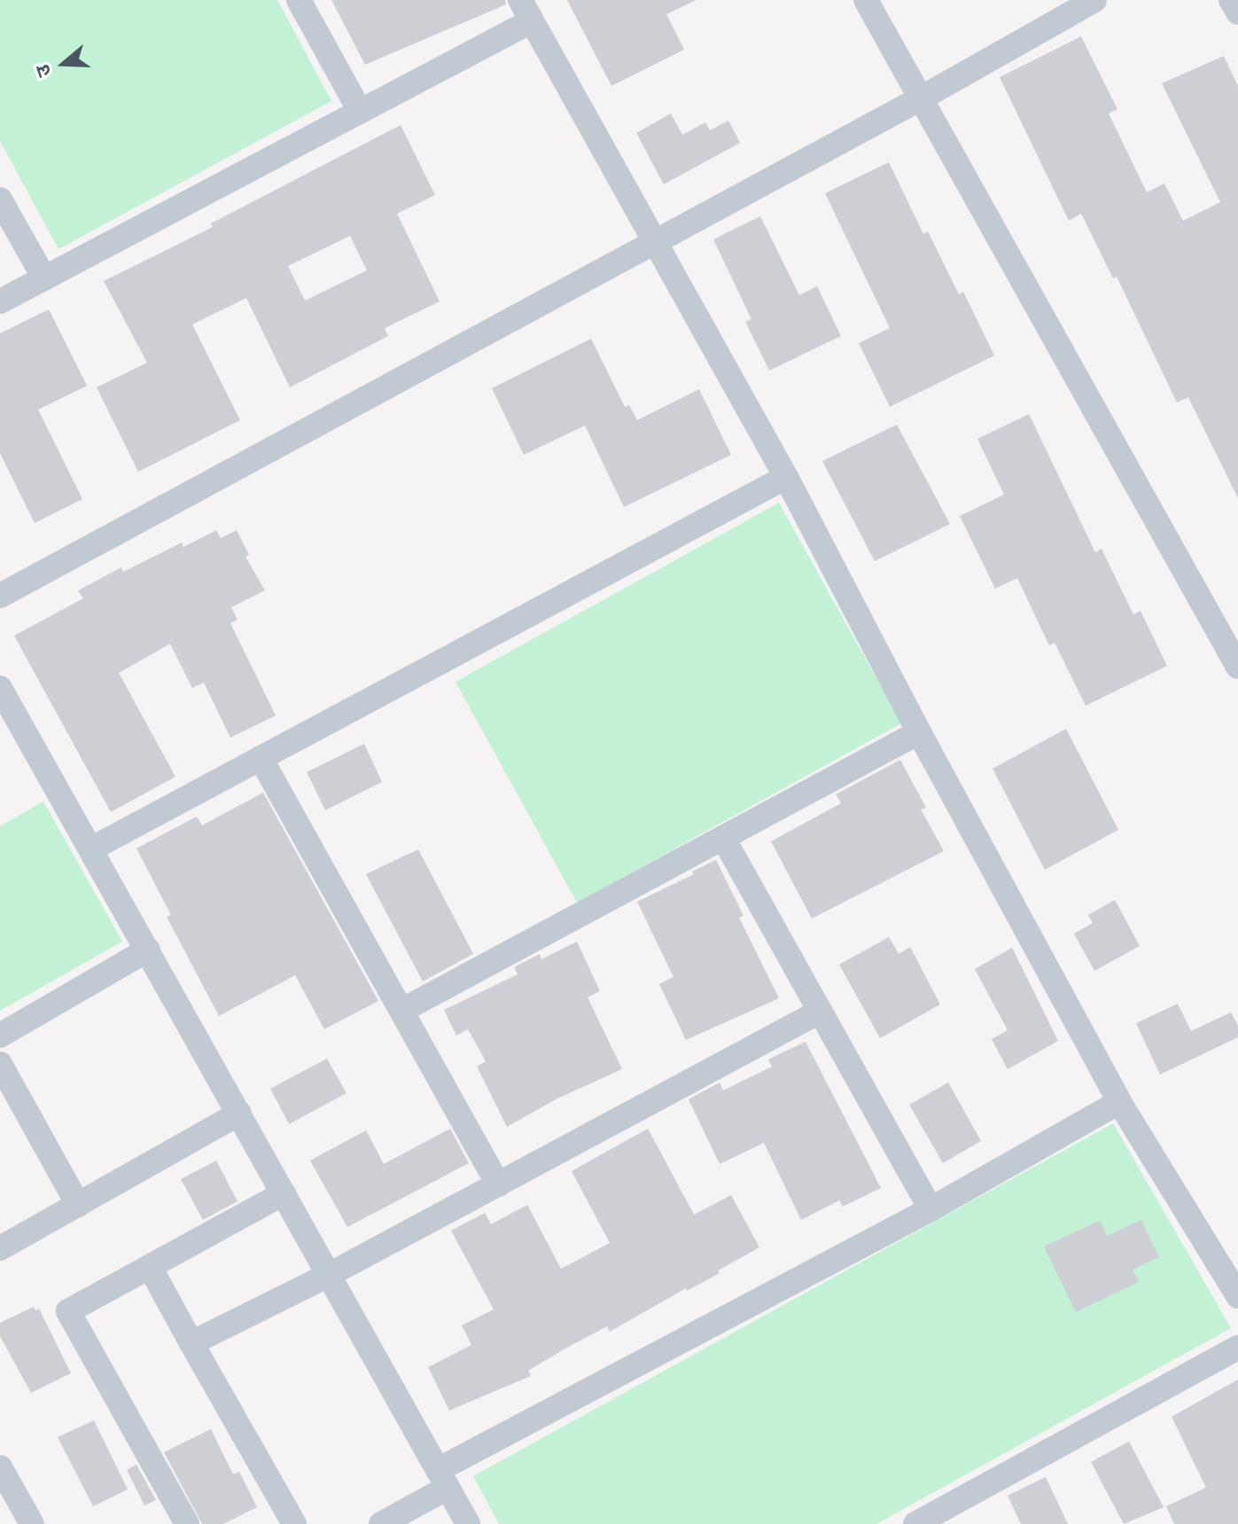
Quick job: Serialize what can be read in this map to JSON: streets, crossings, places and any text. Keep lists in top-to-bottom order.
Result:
{
  "north": "left"
}
